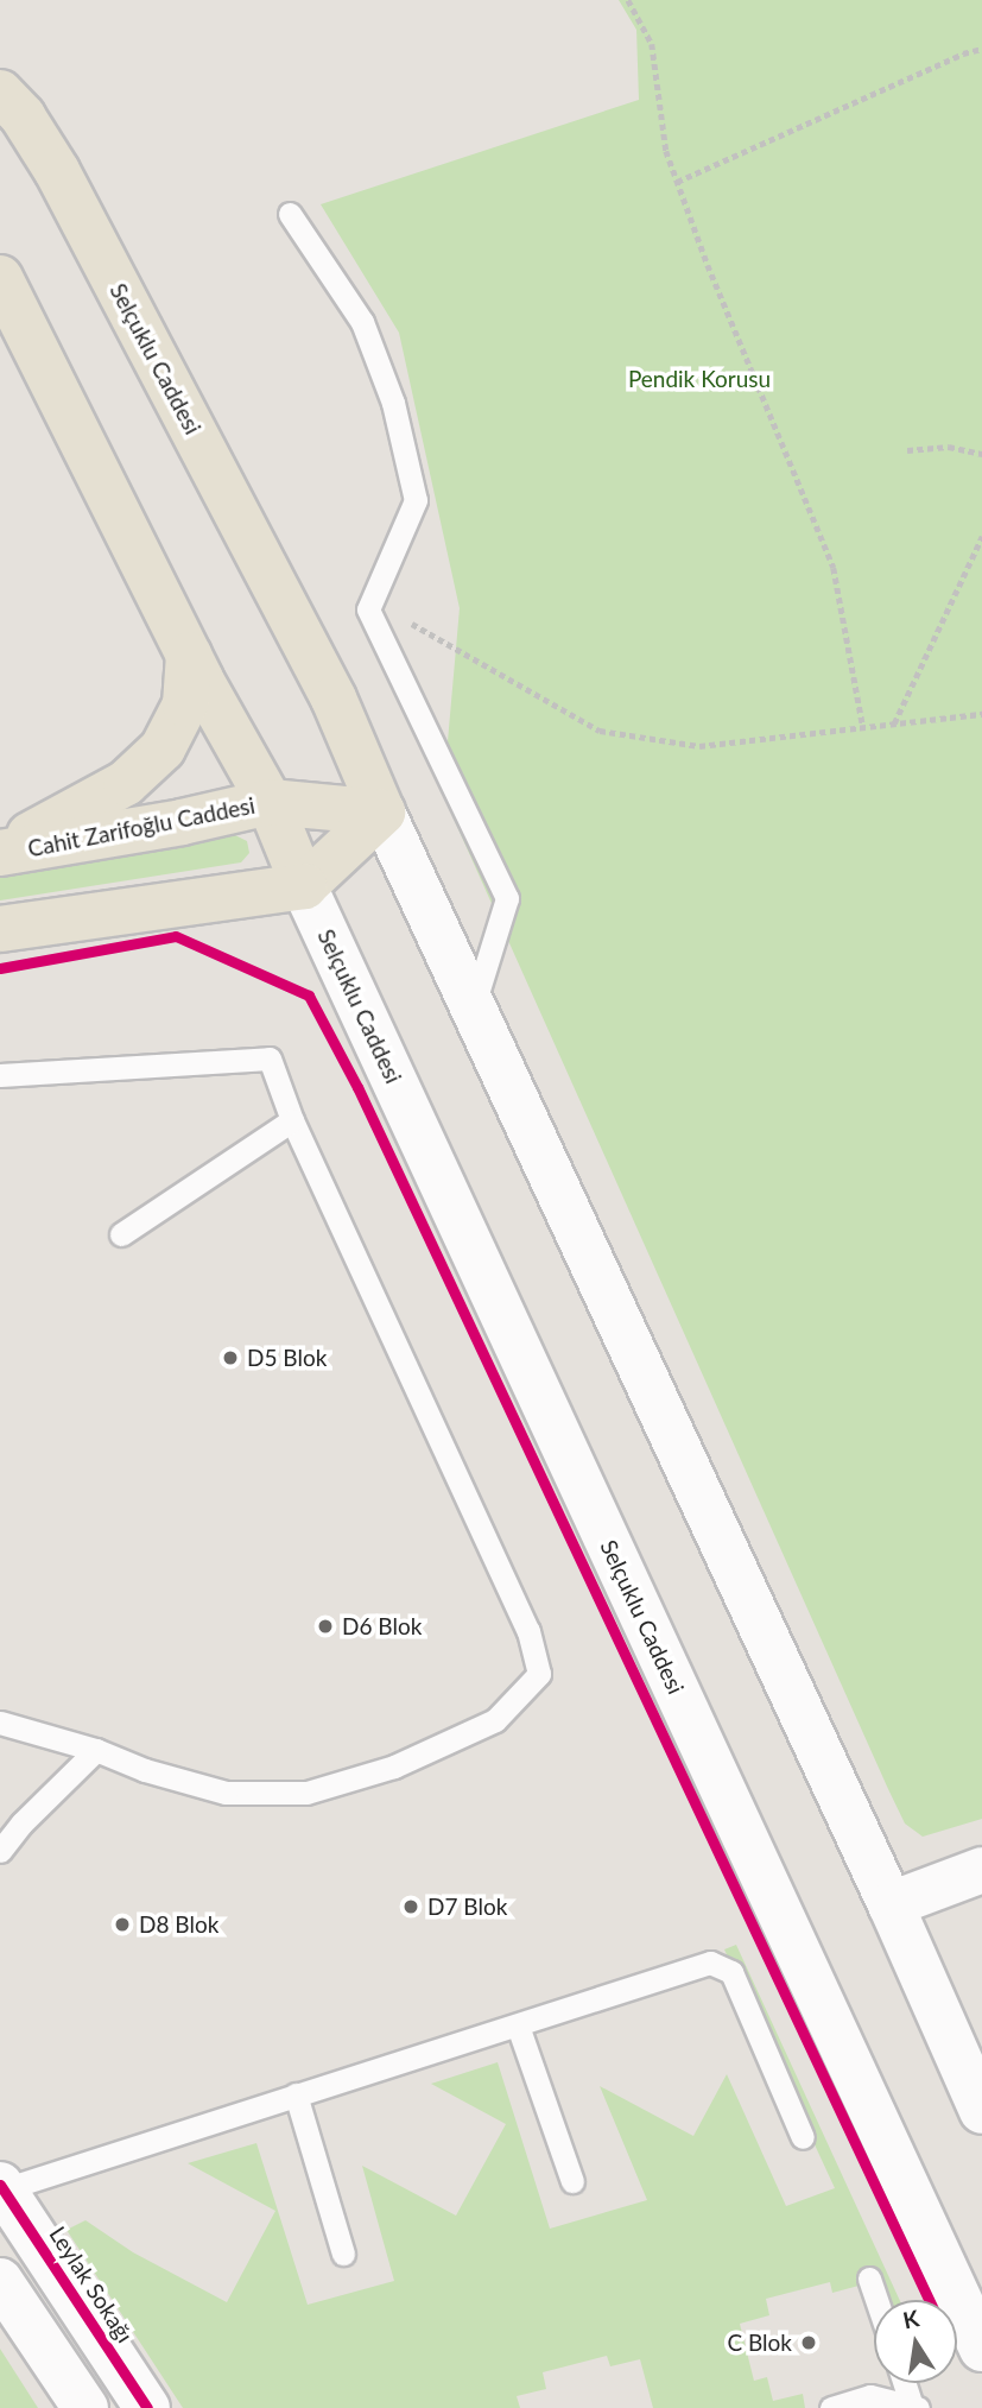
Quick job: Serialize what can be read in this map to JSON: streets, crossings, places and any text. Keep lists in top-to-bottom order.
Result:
{
  "streets": {
    "main road": ["Selçuklu Caddesi", "Cahit Zarifoğlu Caddesi", "Leylak Sokağı"]
  },
  "crossings": [
    ["Selçuklu Caddesi", "Cahit Zarifoğlu Caddesi"]
  ],
  "parks": ["Pendik Korusu"],
  "places": [
    "D5 Blok",
    "D6 Blok",
    "D7 Blok",
    "D8 Blok",
    "C Blok"
  ],
  "north": "top"
}
